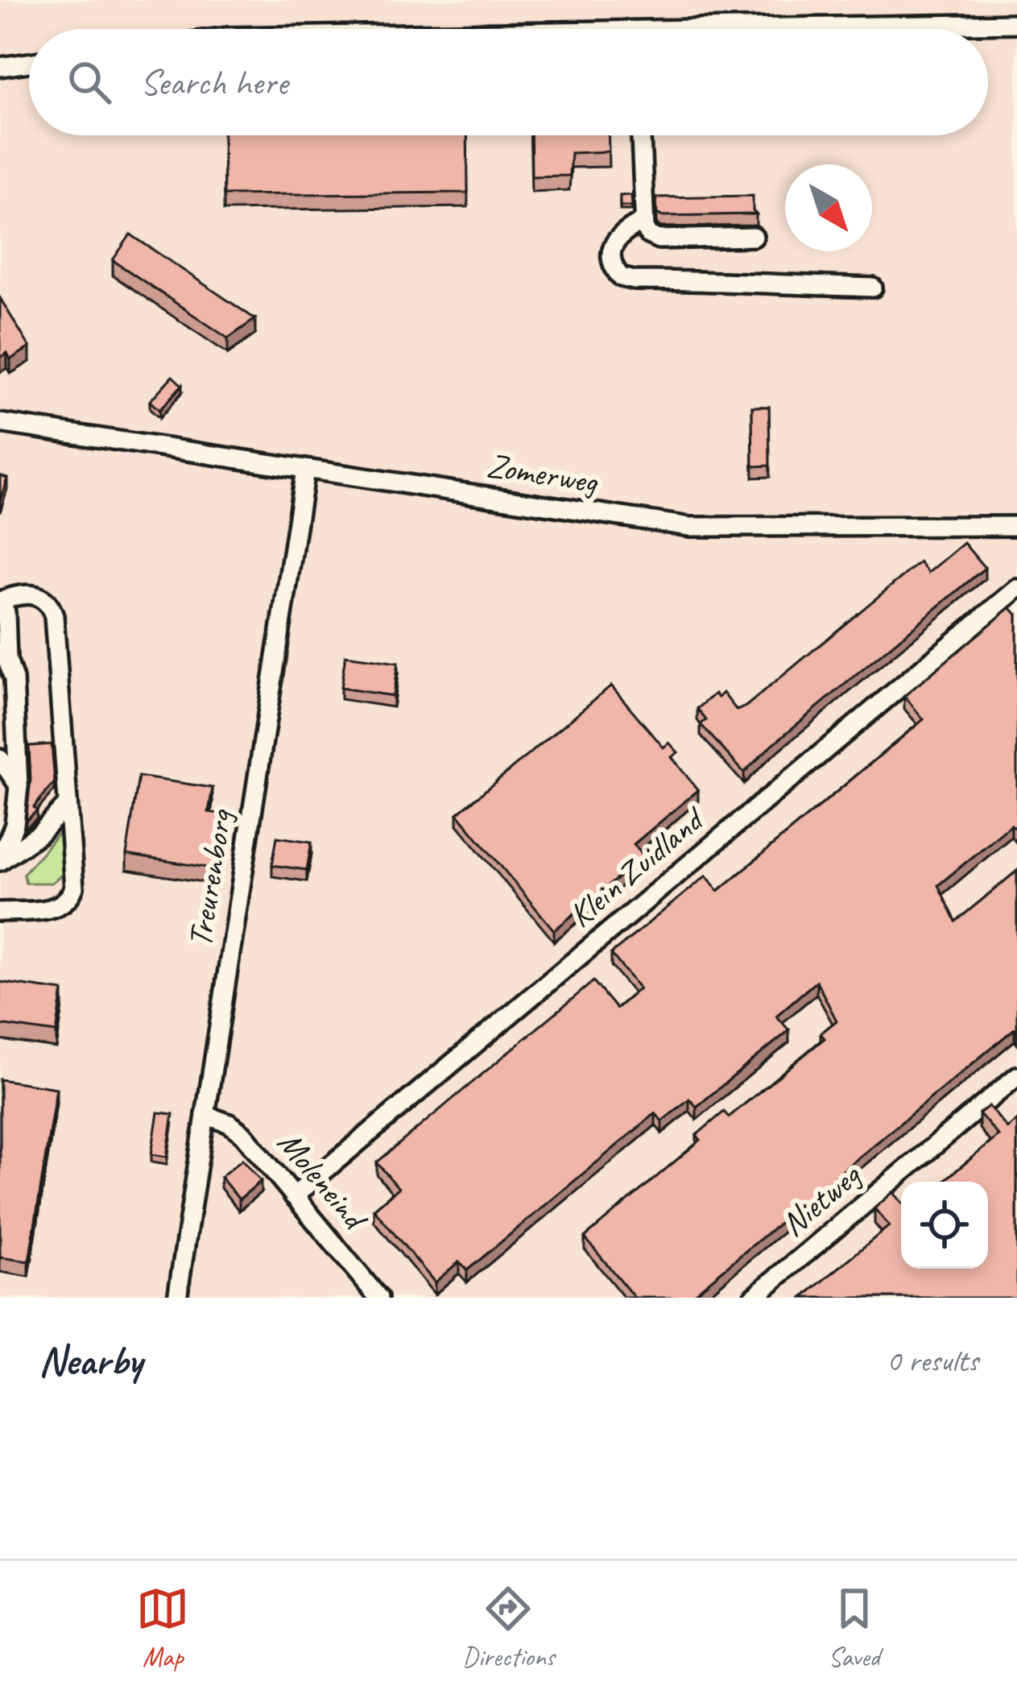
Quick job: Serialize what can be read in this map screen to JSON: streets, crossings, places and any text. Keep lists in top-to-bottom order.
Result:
{
  "streets": {
    "street": [
      "Zomerweg",
      "Klein Zuidland",
      "Treurenborg",
      "Moleneind",
      "Nietweg"
    ]
  },
  "crossings": [
    ["Zomerweg", "Treurenborg"],
    ["Klein Zuidland", "Moleneind"],
    ["Treurenborg", "Moleneind"]
  ],
  "north": "bottom right",
  "page": {
    "search": "Search here",
    "heading": ["Nearby", "0 results"],
    "nav": ["Map", "Directions", "Saved"]
  }
}
